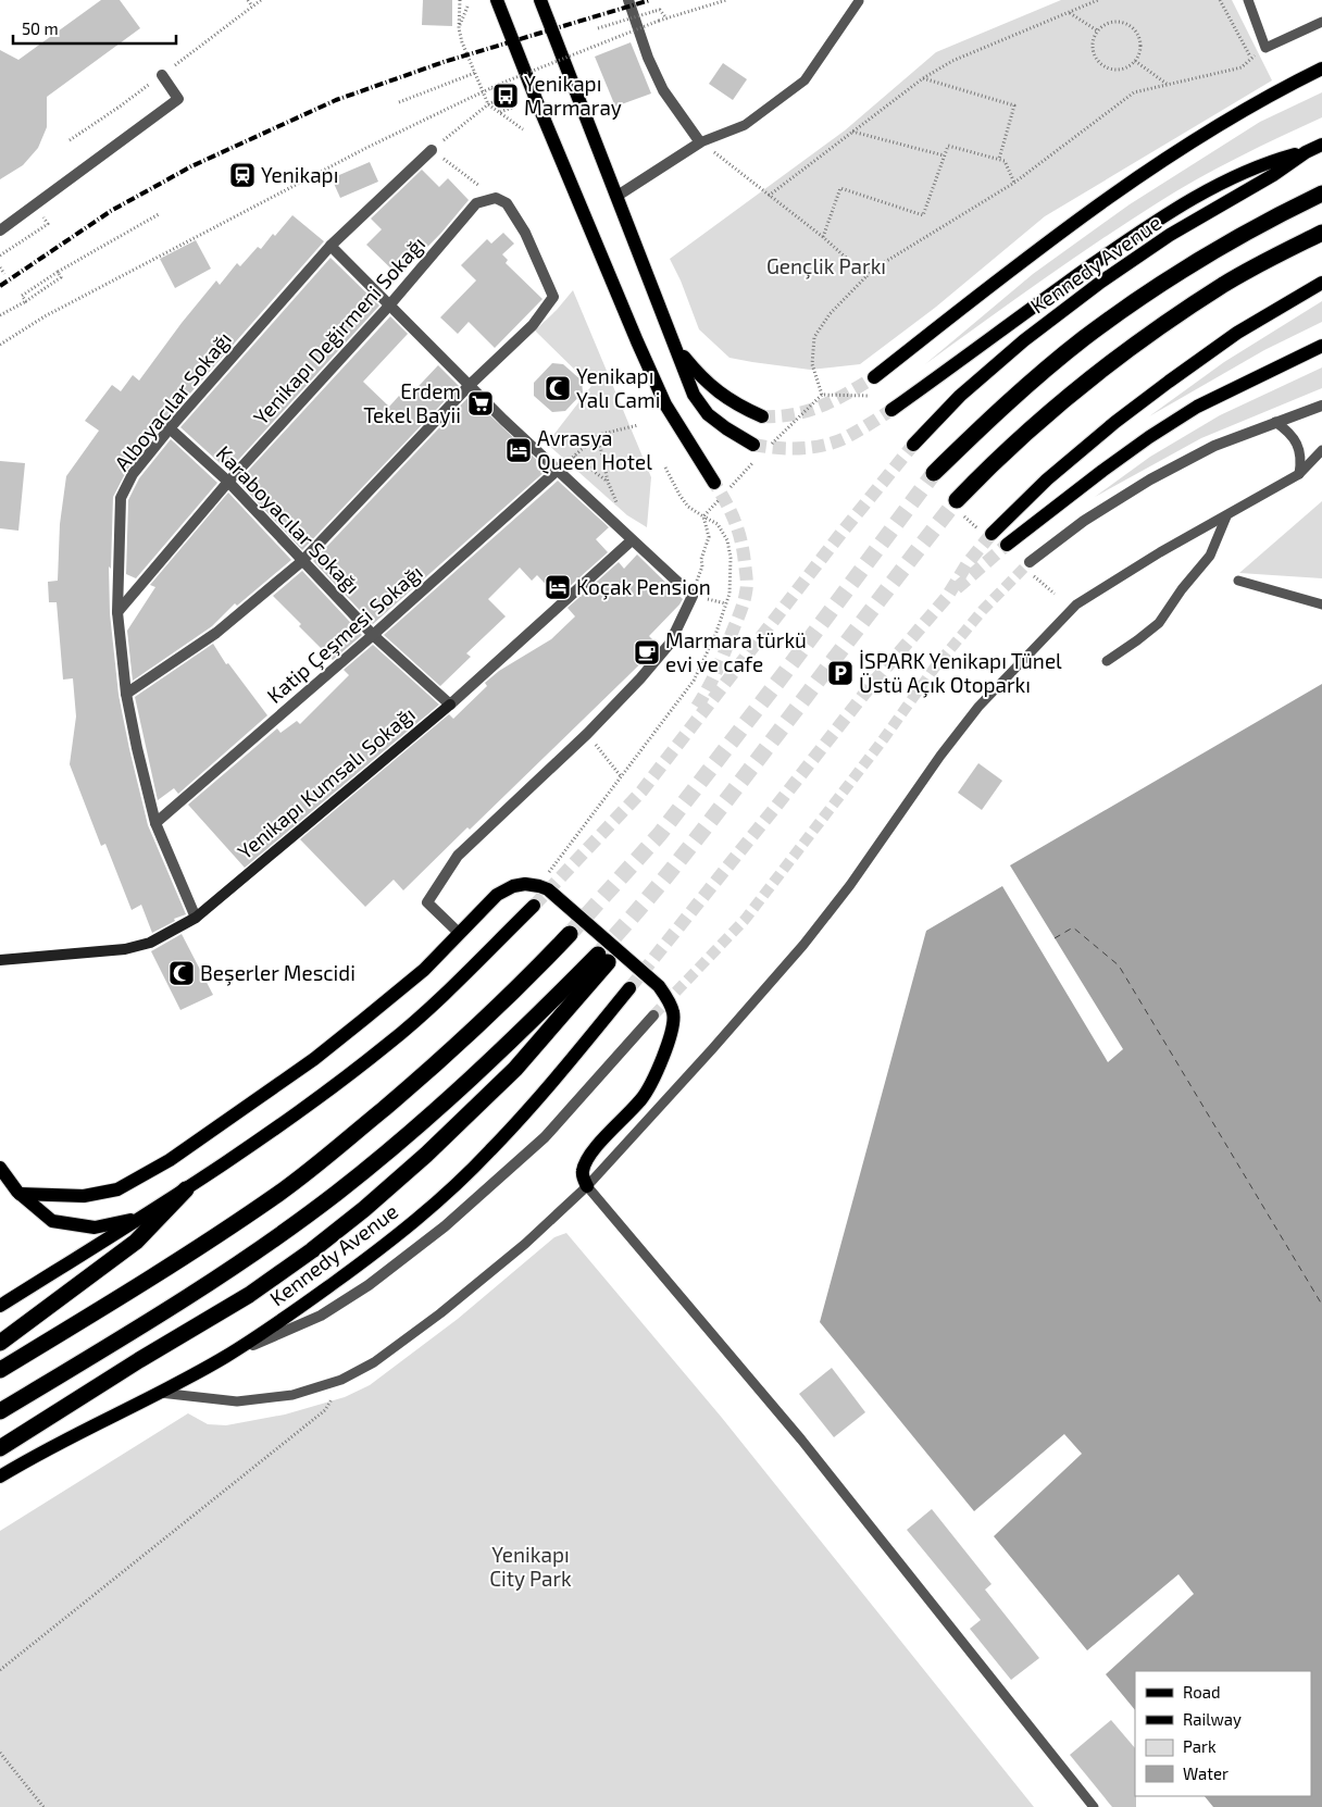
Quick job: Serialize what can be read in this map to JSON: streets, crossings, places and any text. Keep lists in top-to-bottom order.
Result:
{
  "streets": {
    "main road": ["Kennedy Avenue"],
    "street": [
      "Yenikapı Değirmeni Sokağı",
      "Alboyacılar Sokağı",
      "Karaboyacılar Sokağı",
      "Katip Çeşmesi Sokağı",
      "Yenikapı Kumsalı Sokağı"
    ]
  },
  "crossings": [
    ["Yenikapı Değirmeni Sokağı", "Alboyacılar Sokağı"],
    ["Yenikapı Değirmeni Sokağı", "Karaboyacılar Sokağı"],
    ["Alboyacılar Sokağı", "Karaboyacılar Sokağı"],
    ["Alboyacılar Sokağı", "Katip Çeşmesi Sokağı"],
    ["Alboyacılar Sokağı", "Yenikapı Kumsalı Sokağı"],
    ["Karaboyacılar Sokağı", "Katip Çeşmesi Sokağı"],
    ["Karaboyacılar Sokağı", "Yenikapı Kumsalı Sokağı"]
  ],
  "parks": ["Gençlik Parkı", "Yenikapı City Park"],
  "places": {
    "bus stop": ["Yenikapı Marmaray"],
    "station": ["Yenikapı"],
    "mosque": ["Yenikapı Yalı Cami", "Beşerler Mescidi"],
    "supermarket": ["Erdem Tekel Bayii"],
    "hotel": ["Avrasya Queen Hotel", "Koçak Pension"],
    "cafe": ["Marmara türkü evi ve cafe"],
    "parking": ["İSPARK Yenikapı Tünel Üstü Açık Otoparkı"]
  },
  "legend": [
    "Road",
    "Railway",
    "Park",
    "Water"
  ],
  "scale_bar": "50 m"
}
